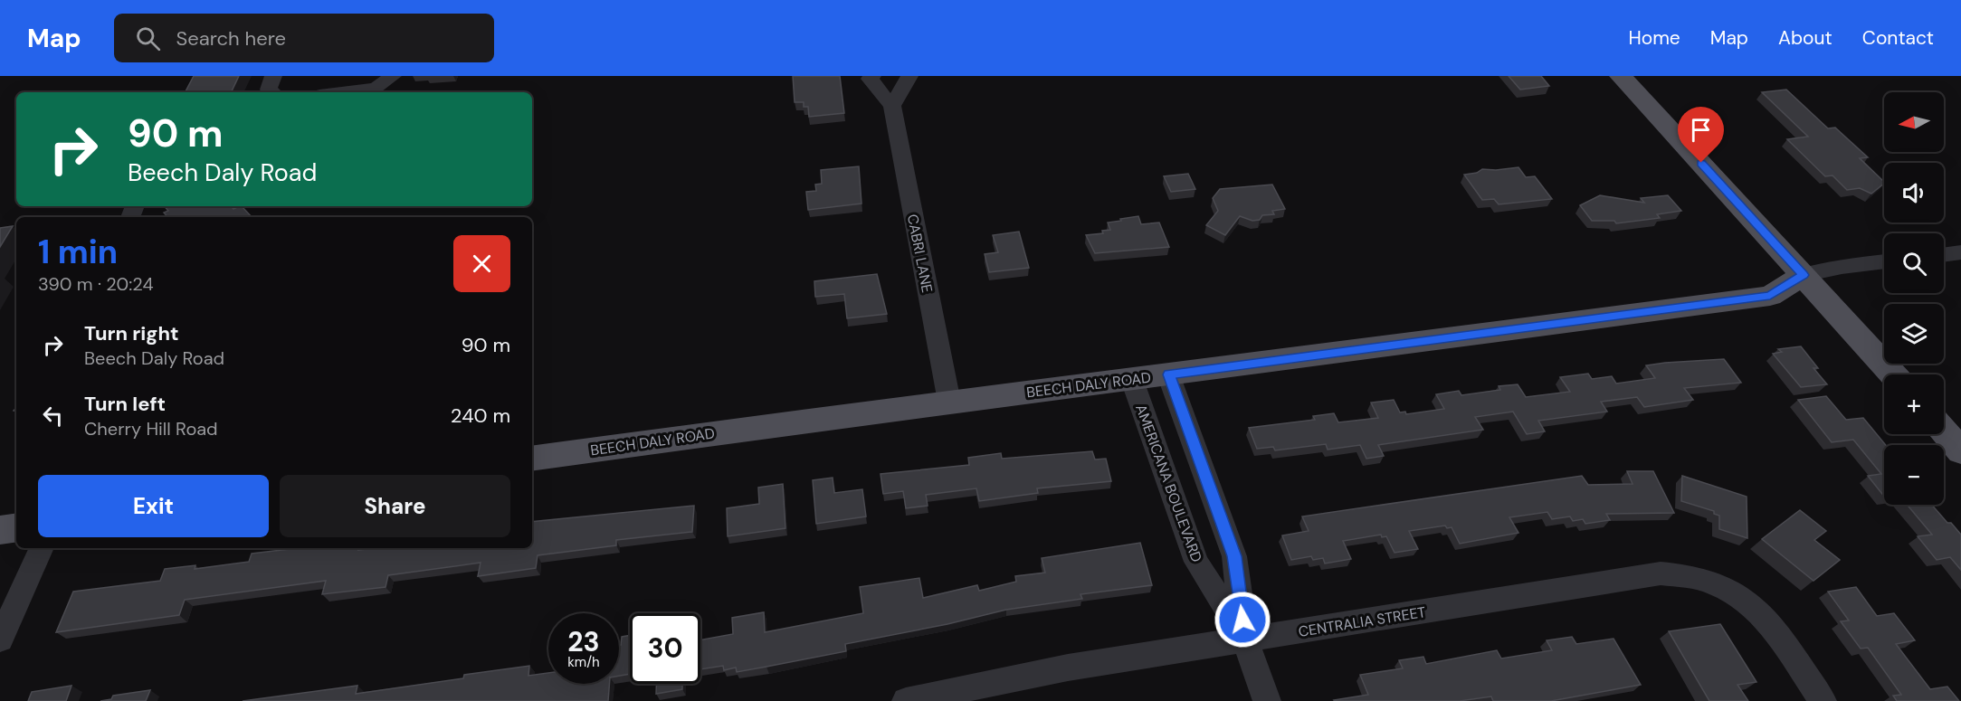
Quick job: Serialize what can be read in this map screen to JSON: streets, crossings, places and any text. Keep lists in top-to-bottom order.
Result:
{
  "streets": {
    "main road": ["BEECH DALY ROAD"],
    "street": ["CABRI LANE", "AMERICANA BOULEVARD", "CENTRALIA STREET"]
  },
  "crossings": [
    ["CABRI LANE", "BEECH DALY ROAD"],
    ["BEECH DALY ROAD", "AMERICANA BOULEVARD"],
    ["AMERICANA BOULEVARD", "CENTRALIA STREET"]
  ],
  "north": "left",
  "page": {
    "header": "Map",
    "search": "Search here",
    "nav": [
      "Home",
      "Map",
      "About",
      "Contact"
    ],
    "map_buttons": ["+", "−"],
    "turn": ["90 m", "Beech Daly Road"],
    "heading": ["1 min", "390 m · 20:24"],
    "list": [
      {
        "name": "Turn right",
        "note": "Beech Daly Road",
        "value": "90 m"
      },
      {
        "name": "Turn left",
        "note": "Cherry Hill Road",
        "value": "240 m"
      }
    ],
    "buttons": ["Exit", "Share"],
    "speed": "23 km/h",
    "limit": "30"
  }
}
